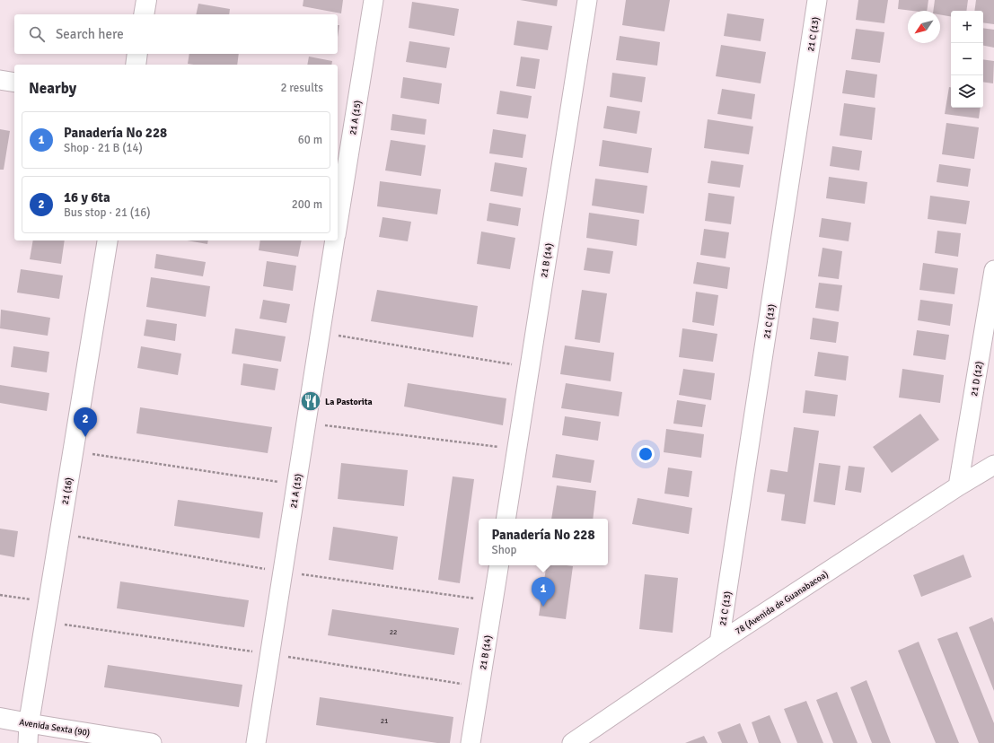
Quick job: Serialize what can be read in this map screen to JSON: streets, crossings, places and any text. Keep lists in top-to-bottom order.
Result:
{
  "streets": {
    "street": [
      "21 C (13)",
      "21 A (15)",
      "21 B (14)",
      "21 D (12)",
      "21 (16)",
      "78 (Avenida de Guanabacoa)",
      "Avenida Sexta (90)"
    ]
  },
  "crossings": [
    ["21 C (13)", "78 (Avenida de Guanabacoa)"],
    ["21 D (12)", "78 (Avenida de Guanabacoa)"],
    ["21 (16)", "Avenida Sexta (90)"]
  ],
  "places": {
    "restaurant": ["La Pastorita"]
  },
  "house_numbers": ["22", "21"],
  "north": "bottom left",
  "page": {
    "map_buttons": ["+", "−"],
    "search": "Search here",
    "heading": ["Nearby", "2 results"],
    "list": [
      {
        "mark": "1",
        "name": "Panadería No 228",
        "note": "Shop · 21 B (14)",
        "value": "60 m"
      },
      {
        "mark": "2",
        "name": "16 y 6ta",
        "note": "Bus stop · 21 (16)",
        "value": "200 m"
      }
    ],
    "pins": ["2", "1"],
    "popup": ["Panadería No 228", "Shop"]
  }
}
